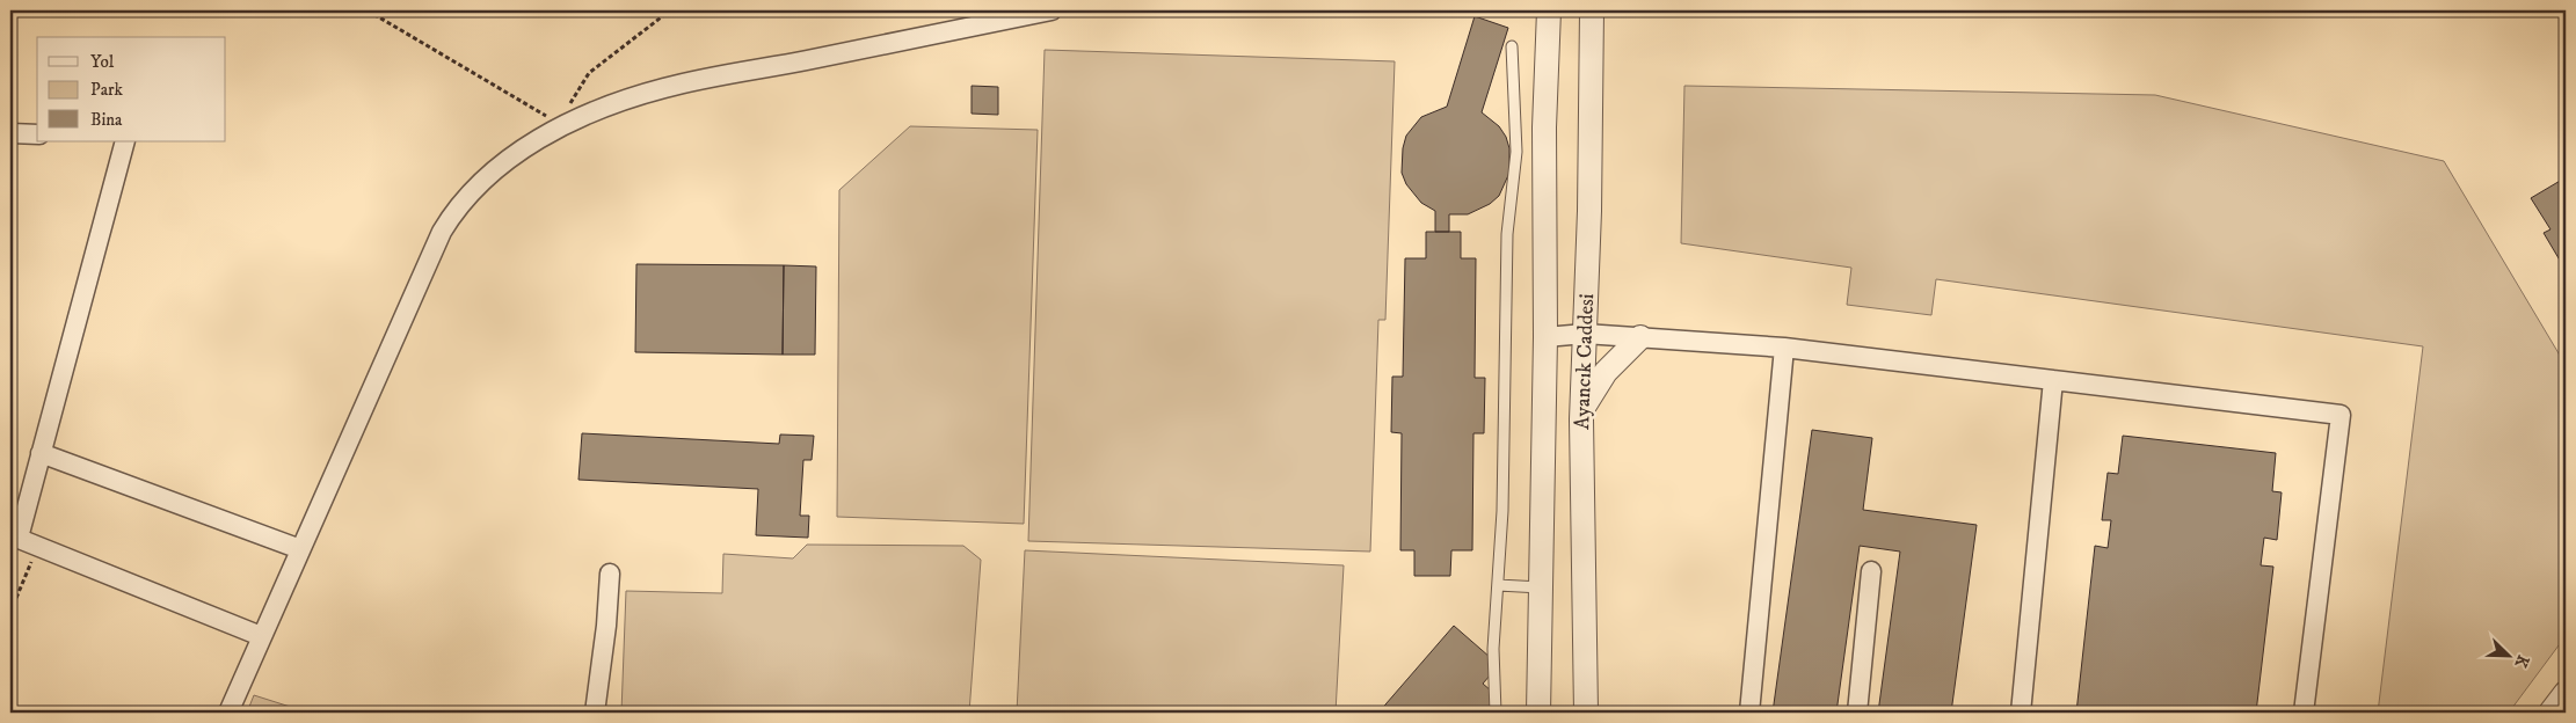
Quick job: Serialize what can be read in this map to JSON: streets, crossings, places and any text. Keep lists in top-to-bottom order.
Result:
{
  "streets": {
    "street": ["Ayancık Caddesi"]
  },
  "legend": ["Yol", "Park", "Bina"],
  "north": "bottom right"
}
